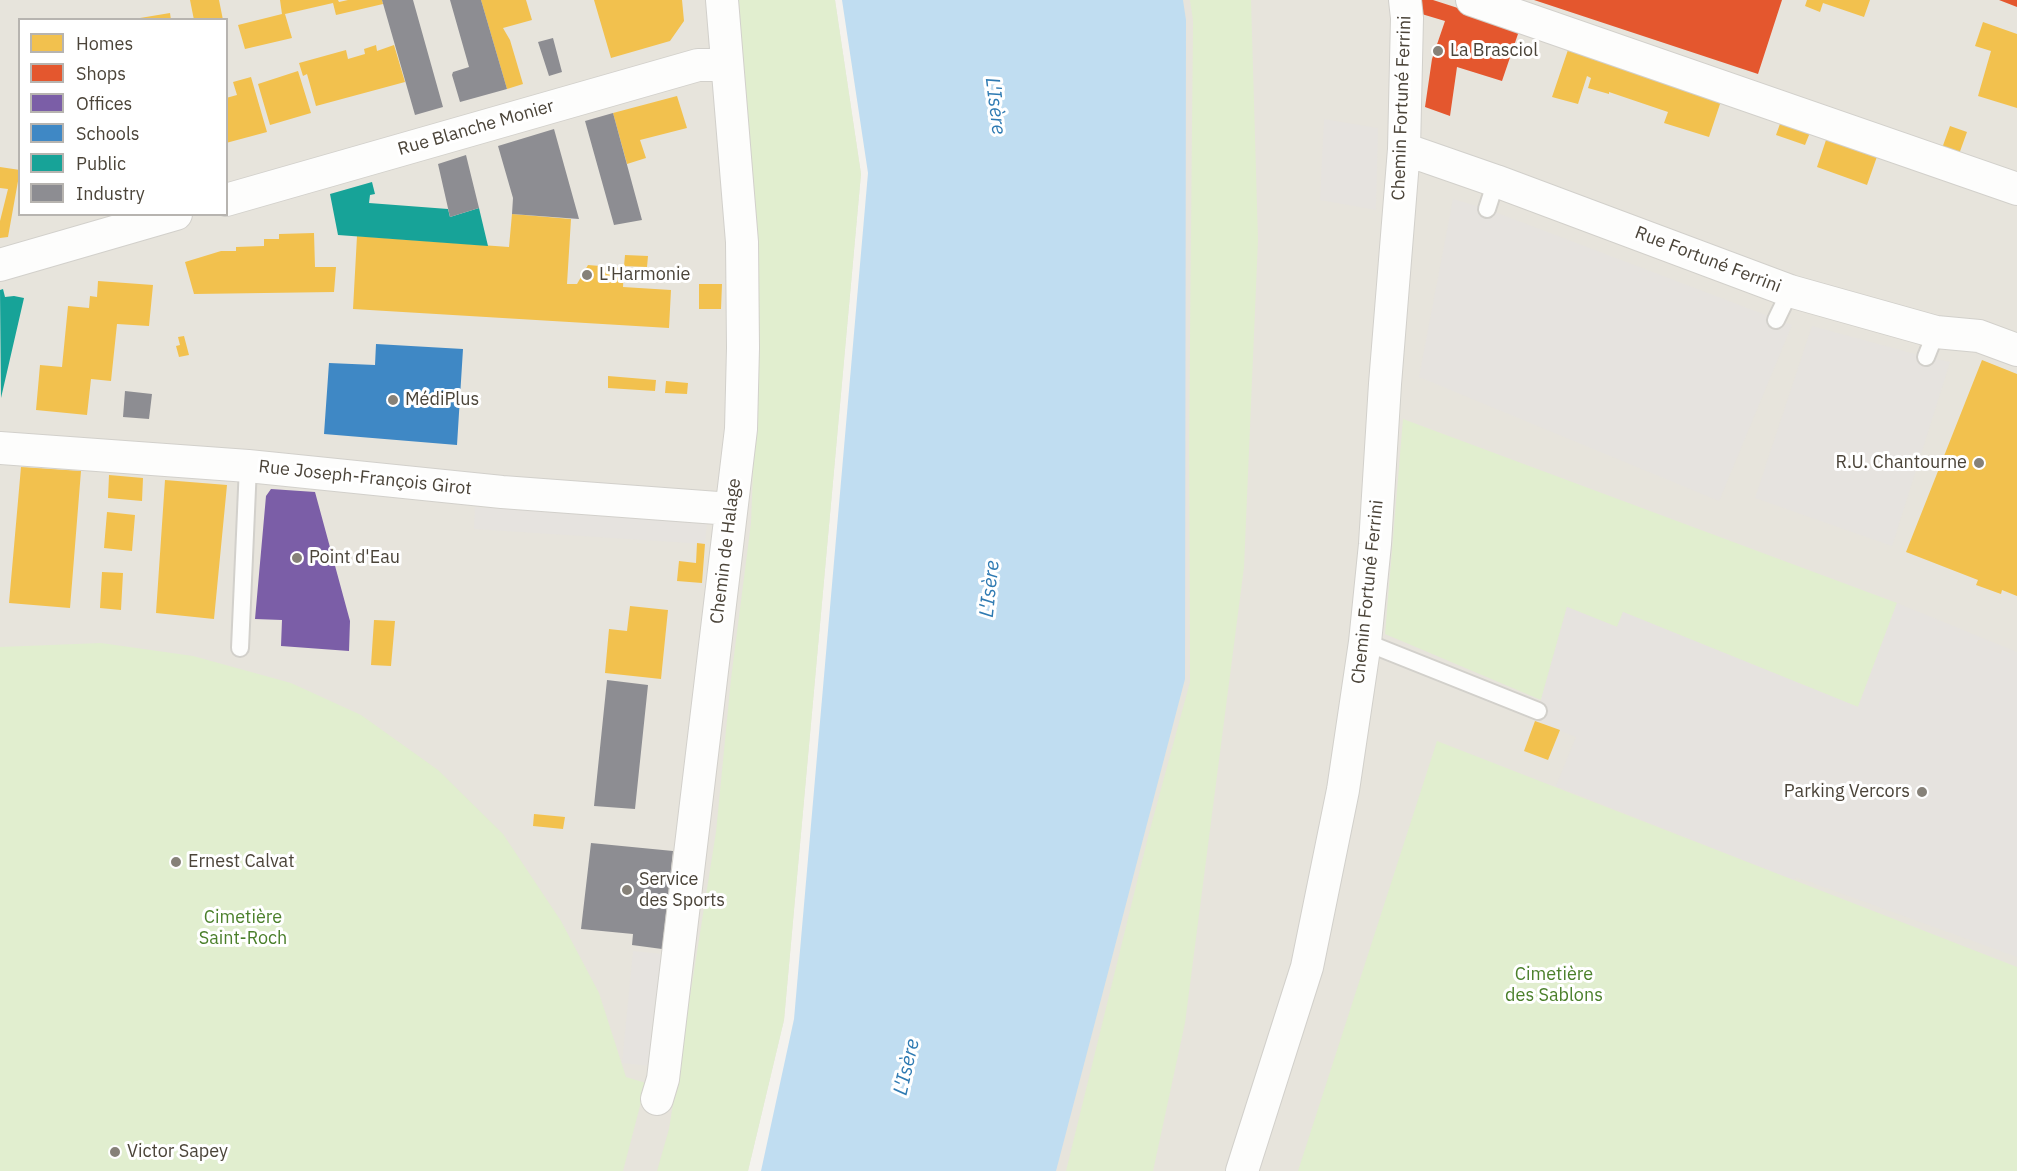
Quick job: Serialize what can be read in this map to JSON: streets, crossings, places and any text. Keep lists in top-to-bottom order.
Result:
{
  "streets": {
    "street": [
      "Chemin Fortuné Ferrini",
      "Rue Blanche Monier",
      "Rue Fortuné Ferrini",
      "Rue Joseph-François Girot",
      "Chemin de Halage"
    ]
  },
  "crossings": [
    ["Chemin Fortuné Ferrini", "Rue Fortuné Ferrini"],
    ["Rue Blanche Monier", "Chemin de Halage"],
    ["Rue Joseph-François Girot", "Chemin de Halage"]
  ],
  "water": ["L'Isère"],
  "parks": ["Cimetière Saint-Roch", "Cimetière des Sablons"],
  "places": [
    "La Brasciol",
    "L'Harmonie",
    "MédiPlus",
    "R.U. Chantourne",
    "Point d'Eau",
    "Parking Vercors",
    "Ernest Calvat",
    "Service des Sports",
    "Victor Sapey"
  ],
  "legend": [
    "Homes",
    "Shops",
    "Offices",
    "Schools",
    "Public",
    "Industry"
  ]
}
